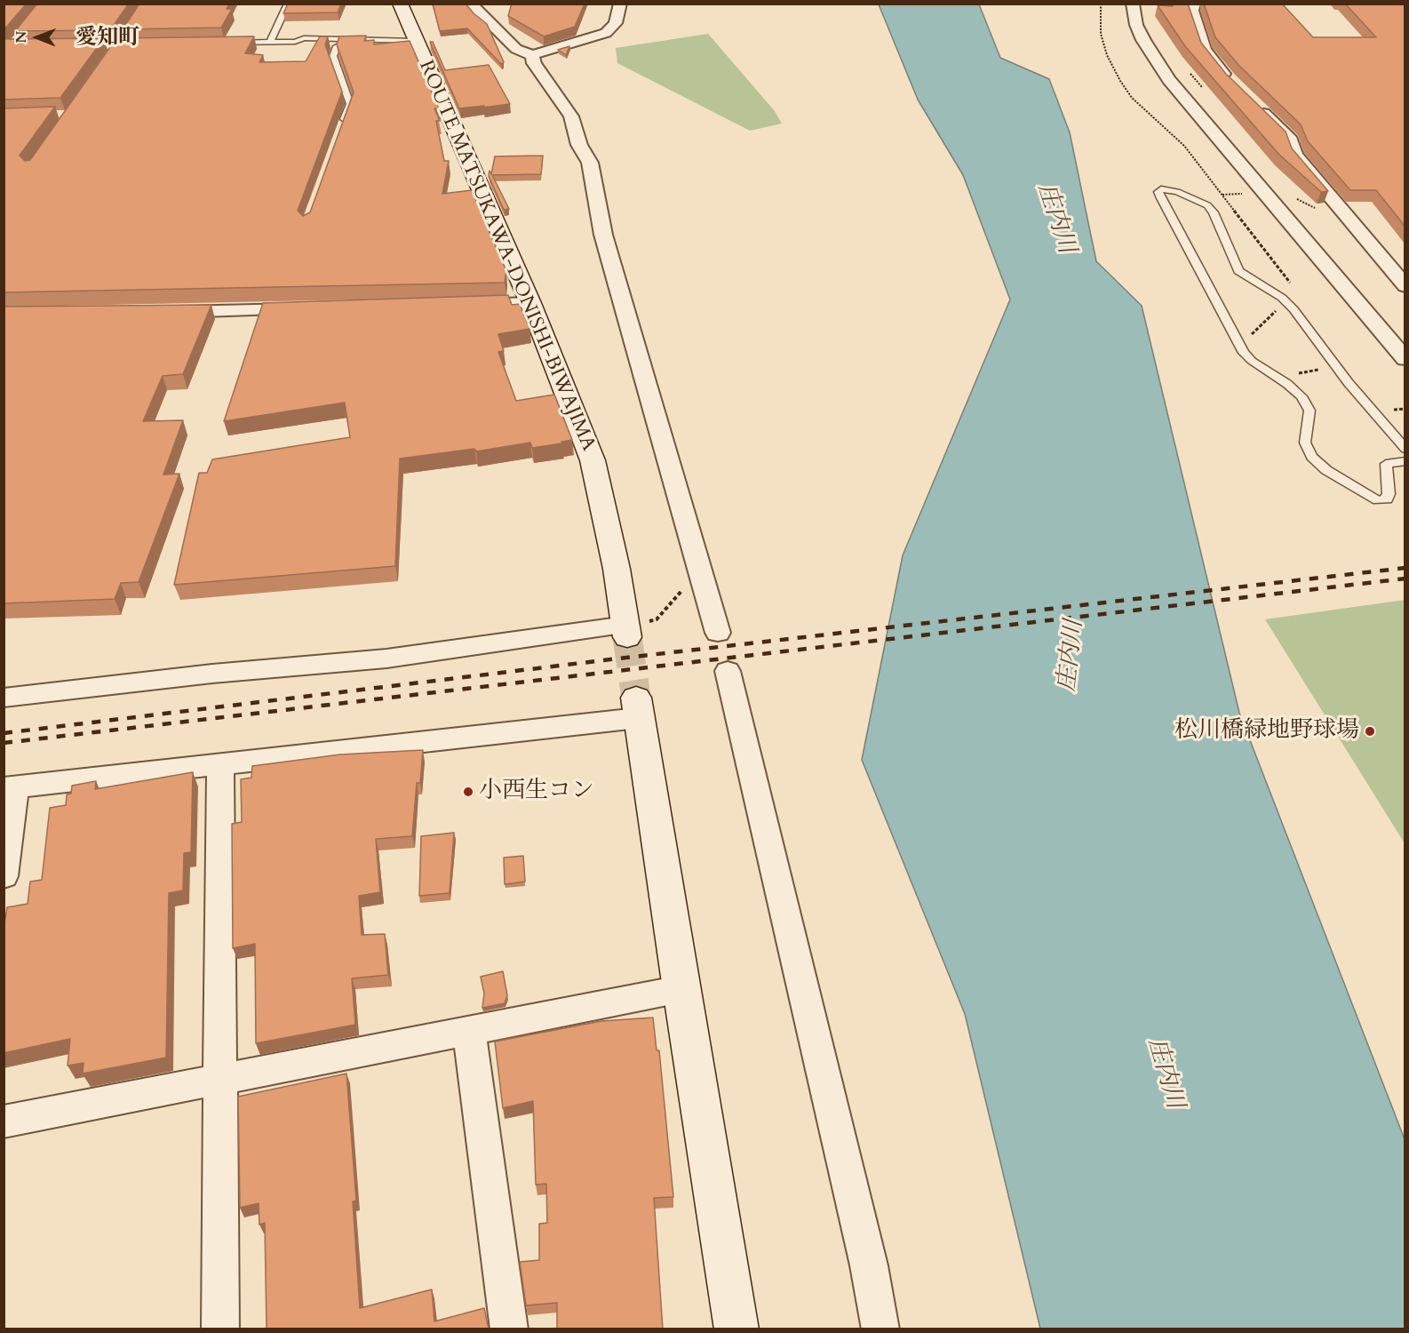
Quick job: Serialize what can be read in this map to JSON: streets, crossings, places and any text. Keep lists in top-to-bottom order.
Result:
{
  "streets": {
    "main road": ["ROUTE MATSUKAWA-DONISHI-BIWAJIMA"]
  },
  "districts": ["愛知町"],
  "water": ["庄内川"],
  "places": ["松川橋緑地野球場", "小西生コン"],
  "north": "left"
}
